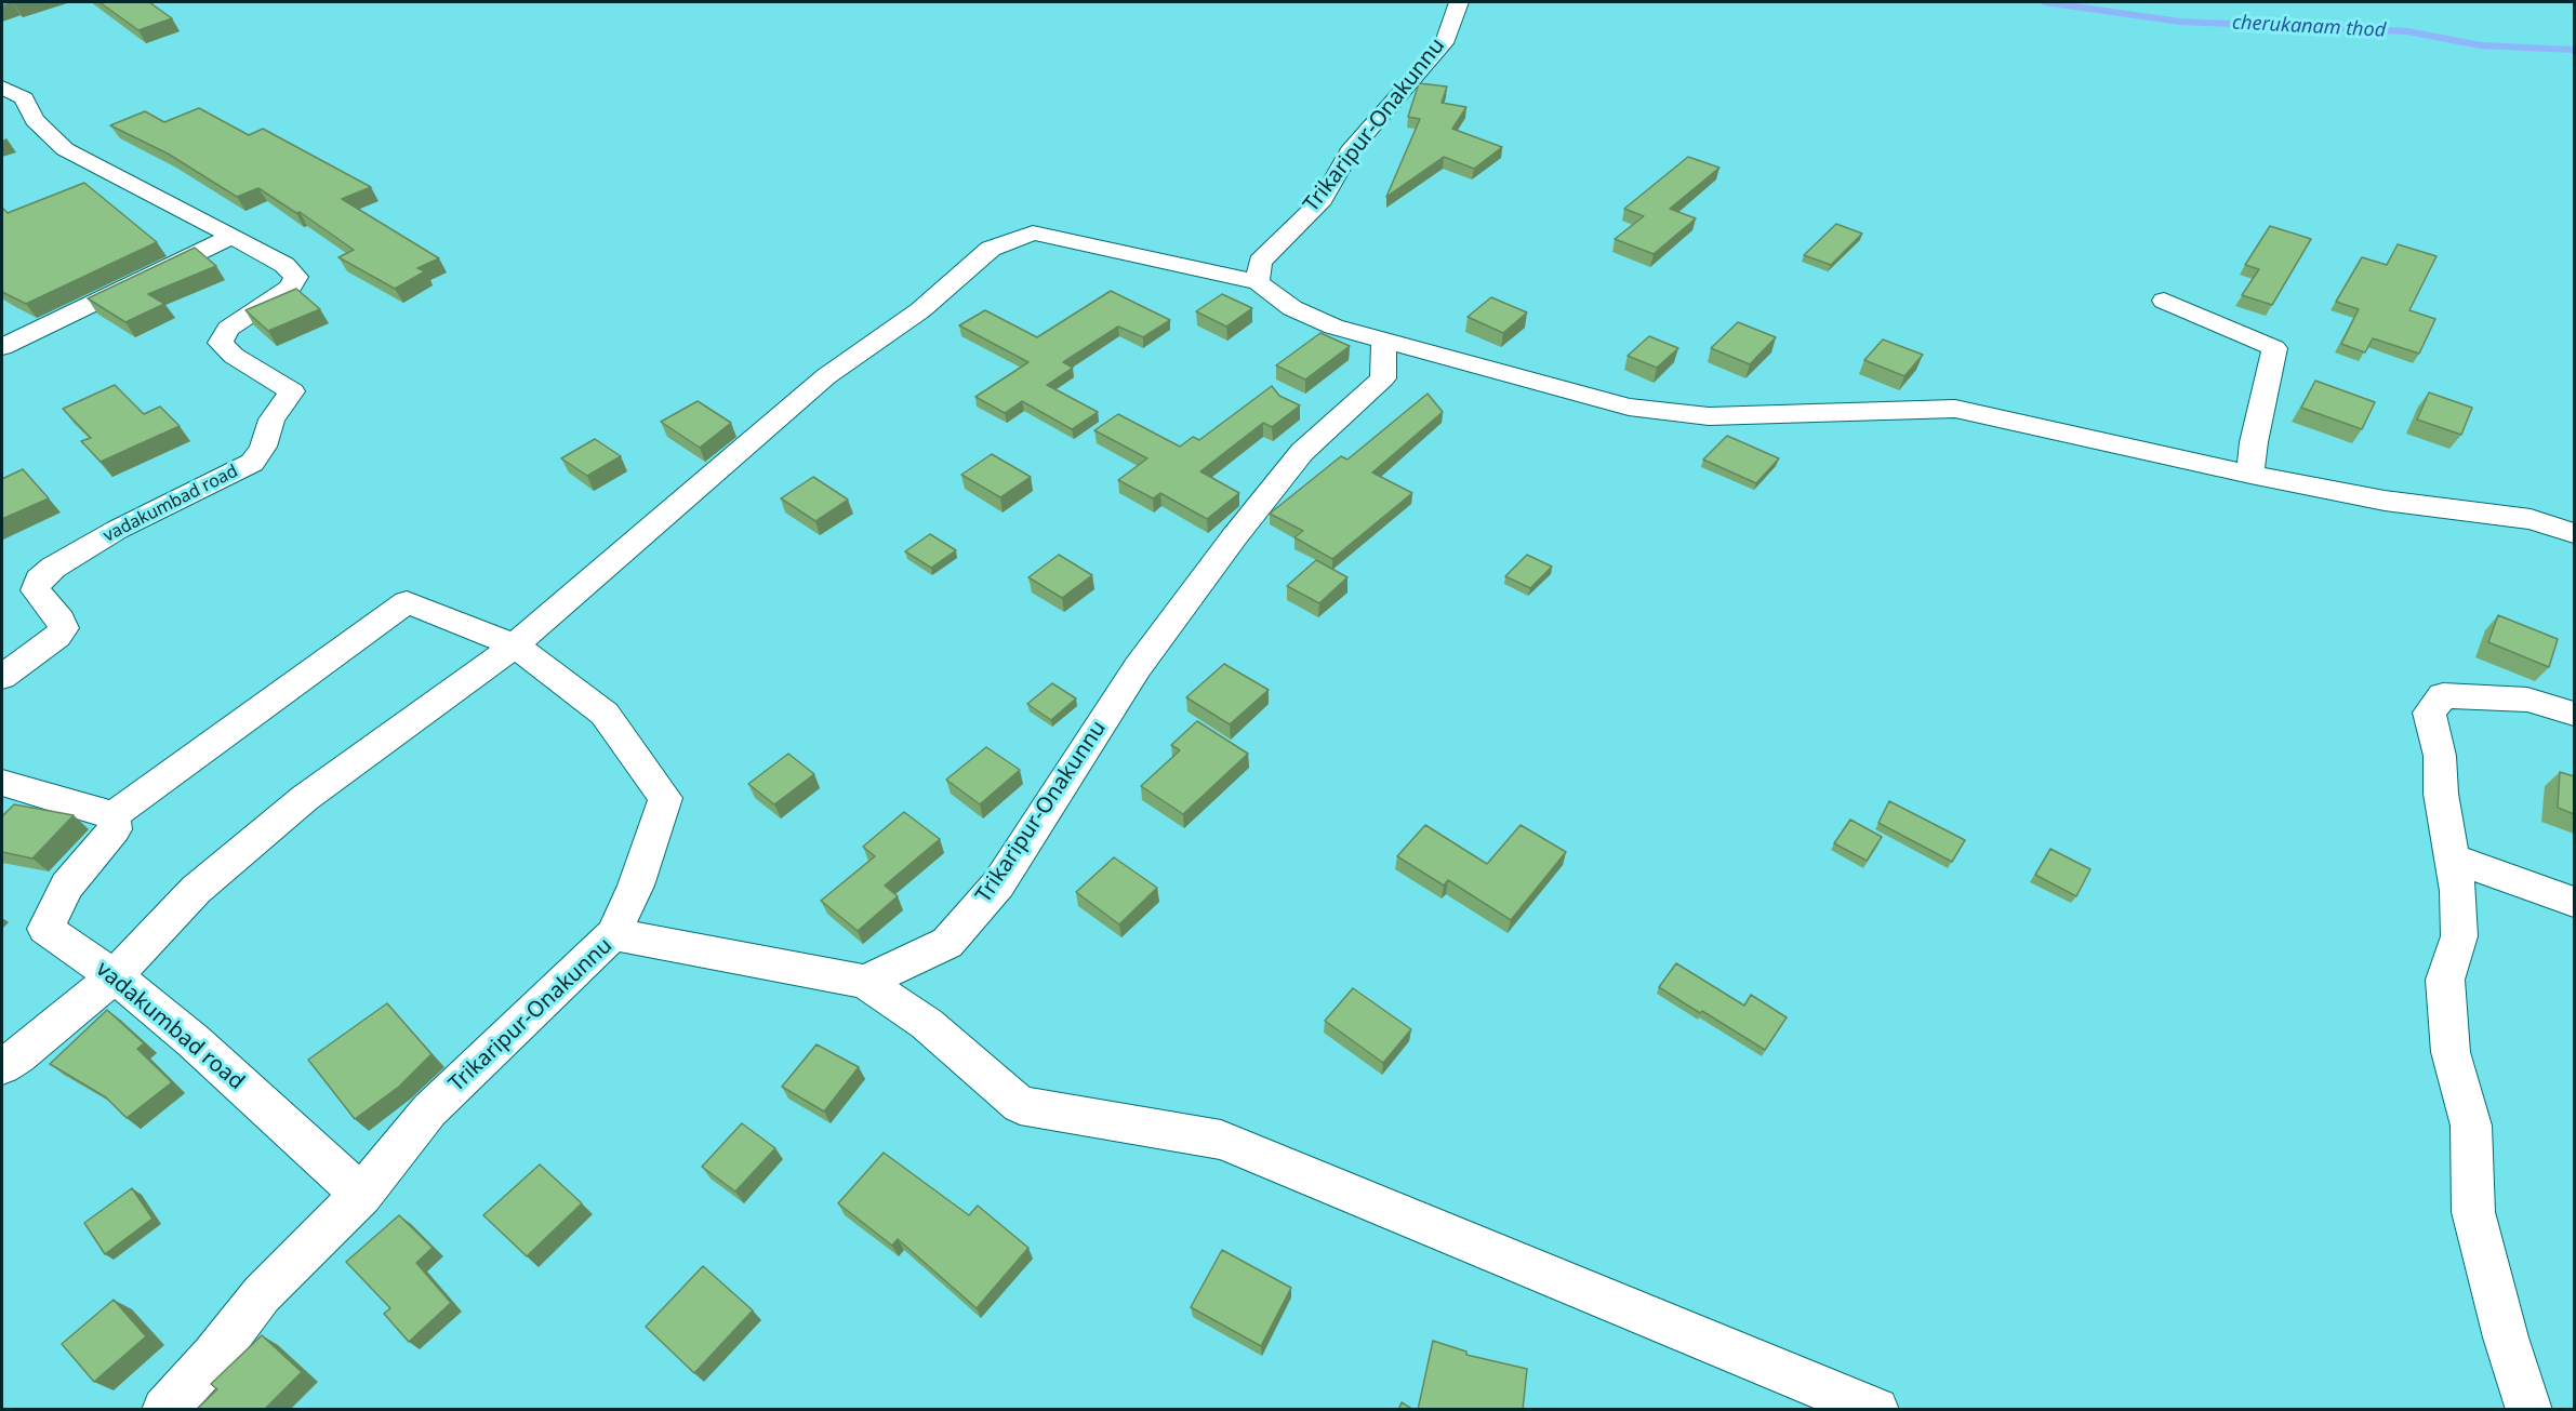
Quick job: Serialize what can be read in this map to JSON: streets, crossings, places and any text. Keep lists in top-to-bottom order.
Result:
{
  "streets": {
    "street": ["Trikaripur-Onakunnu", "vadakumbad road"]
  },
  "crossings": [
    ["Trikaripur-Onakunnu", "vadakumbad road"]
  ],
  "water": ["cherukanam thod"]
}
